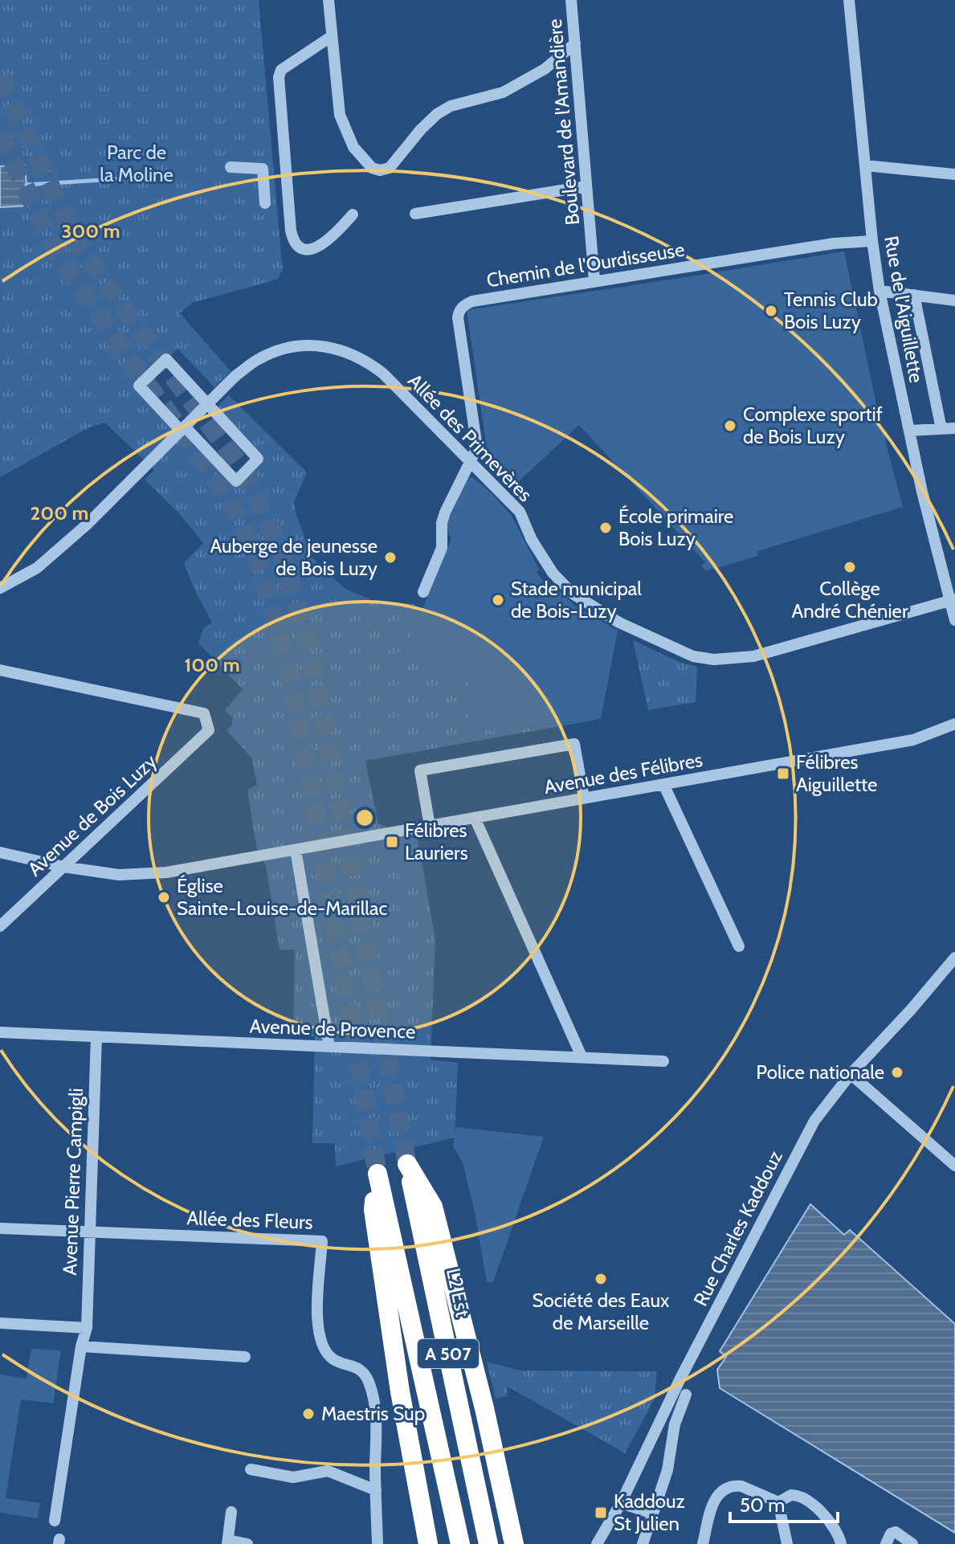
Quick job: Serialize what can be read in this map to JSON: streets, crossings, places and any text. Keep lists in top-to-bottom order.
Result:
{
  "streets": {
    "highway": ["L2 Est", "A 507"],
    "street": [
      "Boulevard de l'Amandière",
      "Chemin de l'Ourdisseuse",
      "Rue de l'Aiguillette",
      "Allée des Primevères",
      "Avenue des Félibres",
      "Avenue de Bois Luzy",
      "Avenue de Provence",
      "Avenue Pierre Campigli",
      "Allée des Fleurs",
      "Rue Charles Kaddouz"
    ]
  },
  "crossings": [
    ["Boulevard de l'Amandière", "Chemin de l'Ourdisseuse"],
    ["Chemin de l'Ourdisseuse", "Rue de l'Aiguillette"],
    ["Chemin de l'Ourdisseuse", "Allée des Primevères"],
    ["Rue de l'Aiguillette", "Allée des Primevères"],
    ["Avenue des Félibres", "Avenue de Bois Luzy"],
    ["Avenue de Provence", "Avenue Pierre Campigli"],
    ["Avenue Pierre Campigli", "Allée des Fleurs"]
  ],
  "parks": ["Parc de la Moline"],
  "places": {
    "other": [
      "Tennis Club Bois Luzy",
      "Complexe sportif de Bois Luzy",
      "École primaire Bois Luzy",
      "Auberge de jeunesse de Bois Luzy",
      "Collège André Chénier",
      "Stade municipal de Bois-Luzy",
      "Église Sainte-Louise-de-Marillac",
      "Police nationale",
      "Société des Eaux de Marseille",
      "Maestris Sup"
    ],
    "transit": ["Félibres Aiguillette", "Félibres Lauriers", "Kaddouz St Julien"]
  },
  "scale_bar": "50 m",
  "rings": ["300 m", "200 m", "100 m"]
}
